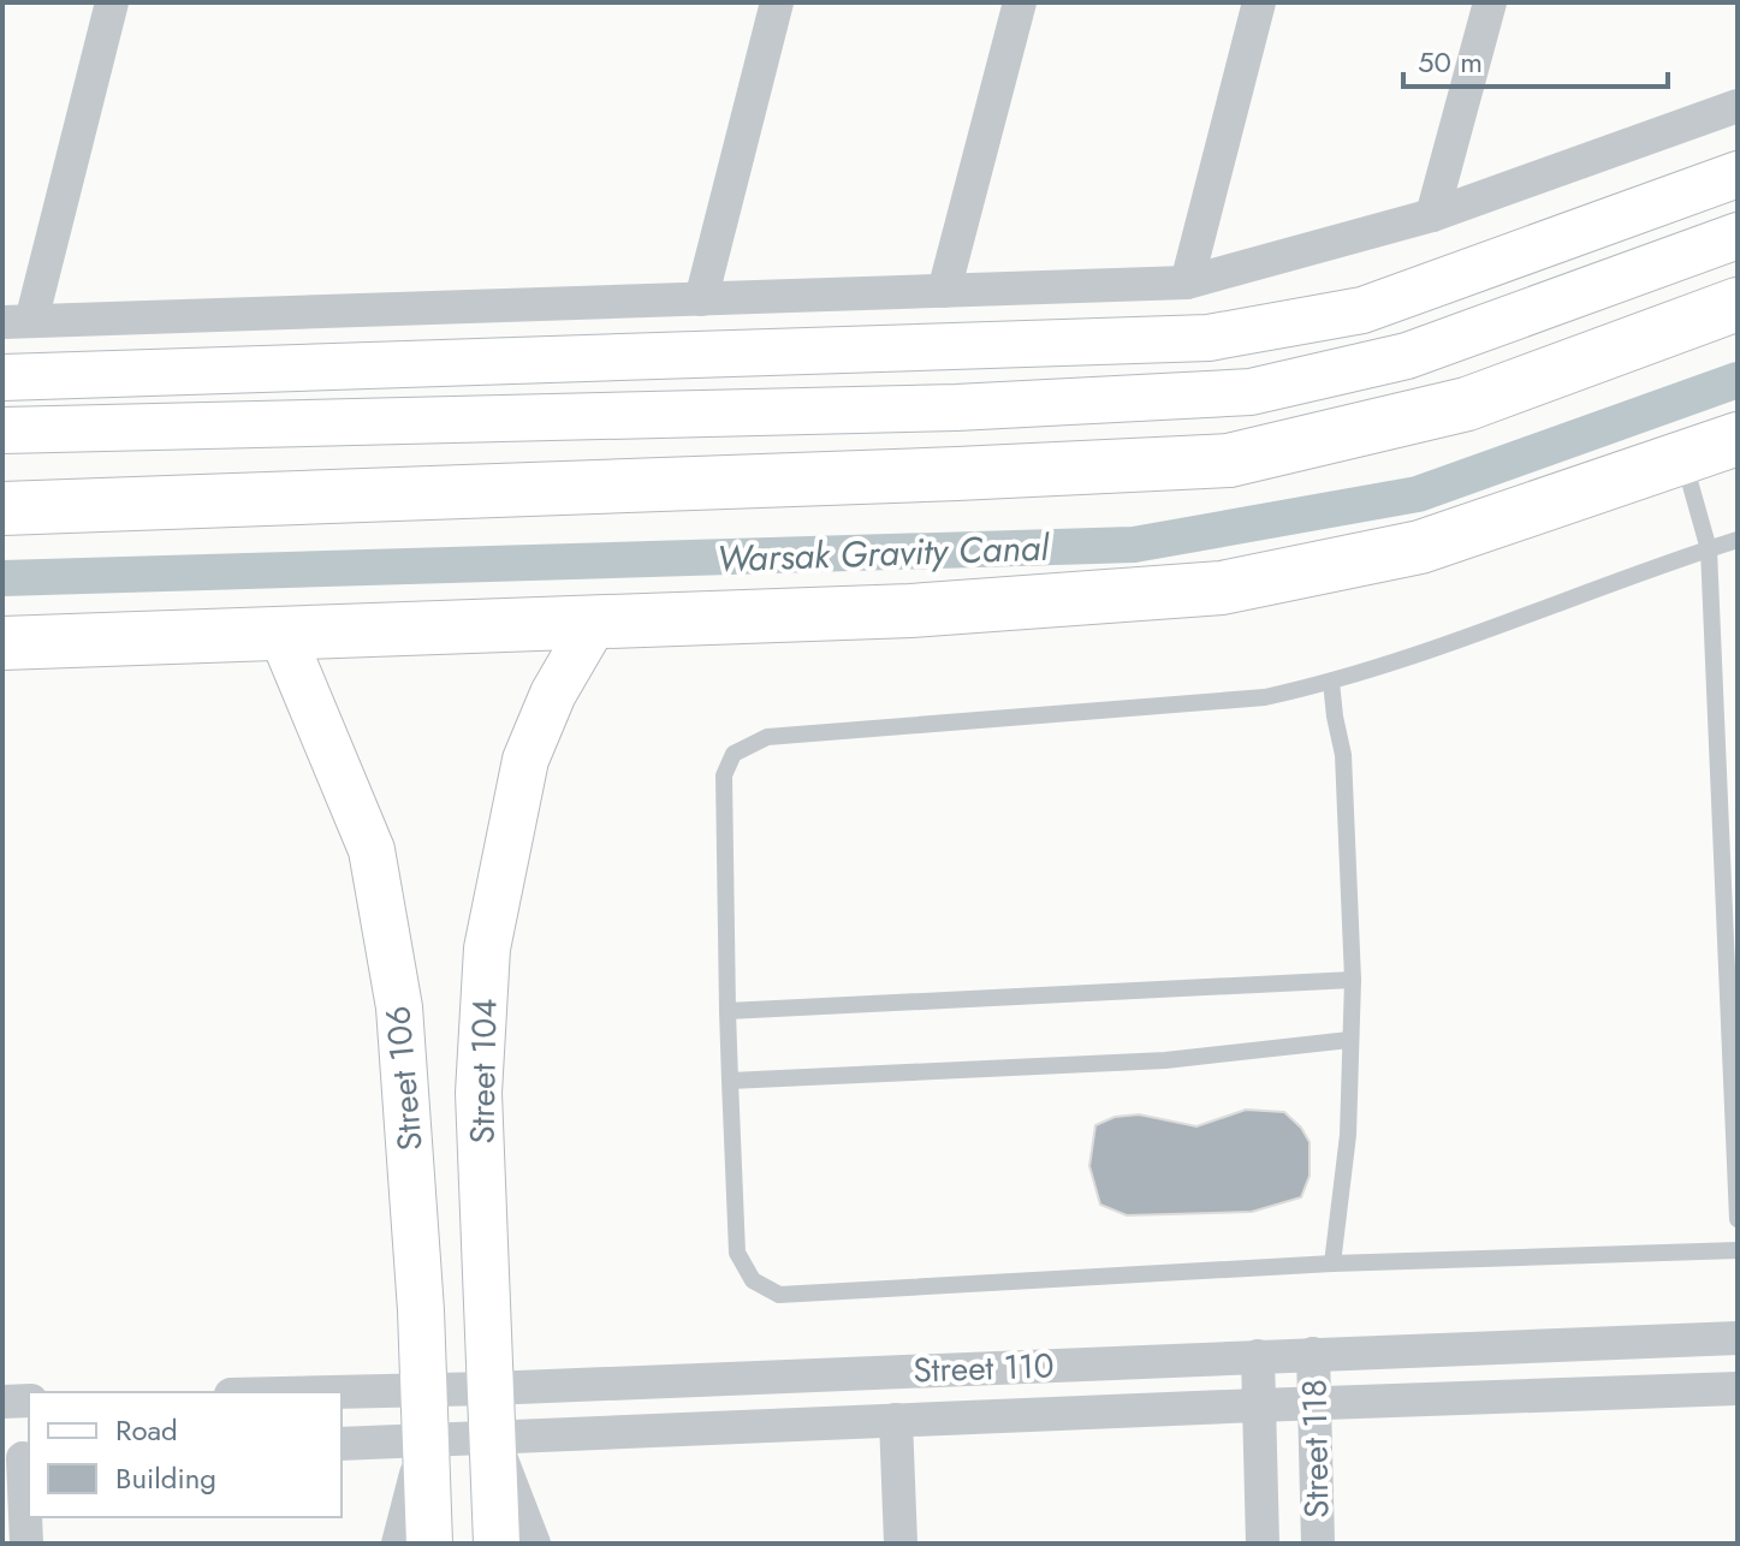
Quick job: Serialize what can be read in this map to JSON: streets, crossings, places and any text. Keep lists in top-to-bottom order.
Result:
{
  "streets": {
    "main road": ["Street 104", "Street 106"],
    "street": ["Street 110", "Street 118"]
  },
  "crossings": [
    ["Street 104", "Street 110"],
    ["Street 106", "Street 110"],
    ["Street 110", "Street 118"]
  ],
  "water": ["Warsak Gravity Canal"],
  "legend": ["Road", "Building"],
  "scale_bar": "50 m"
}
